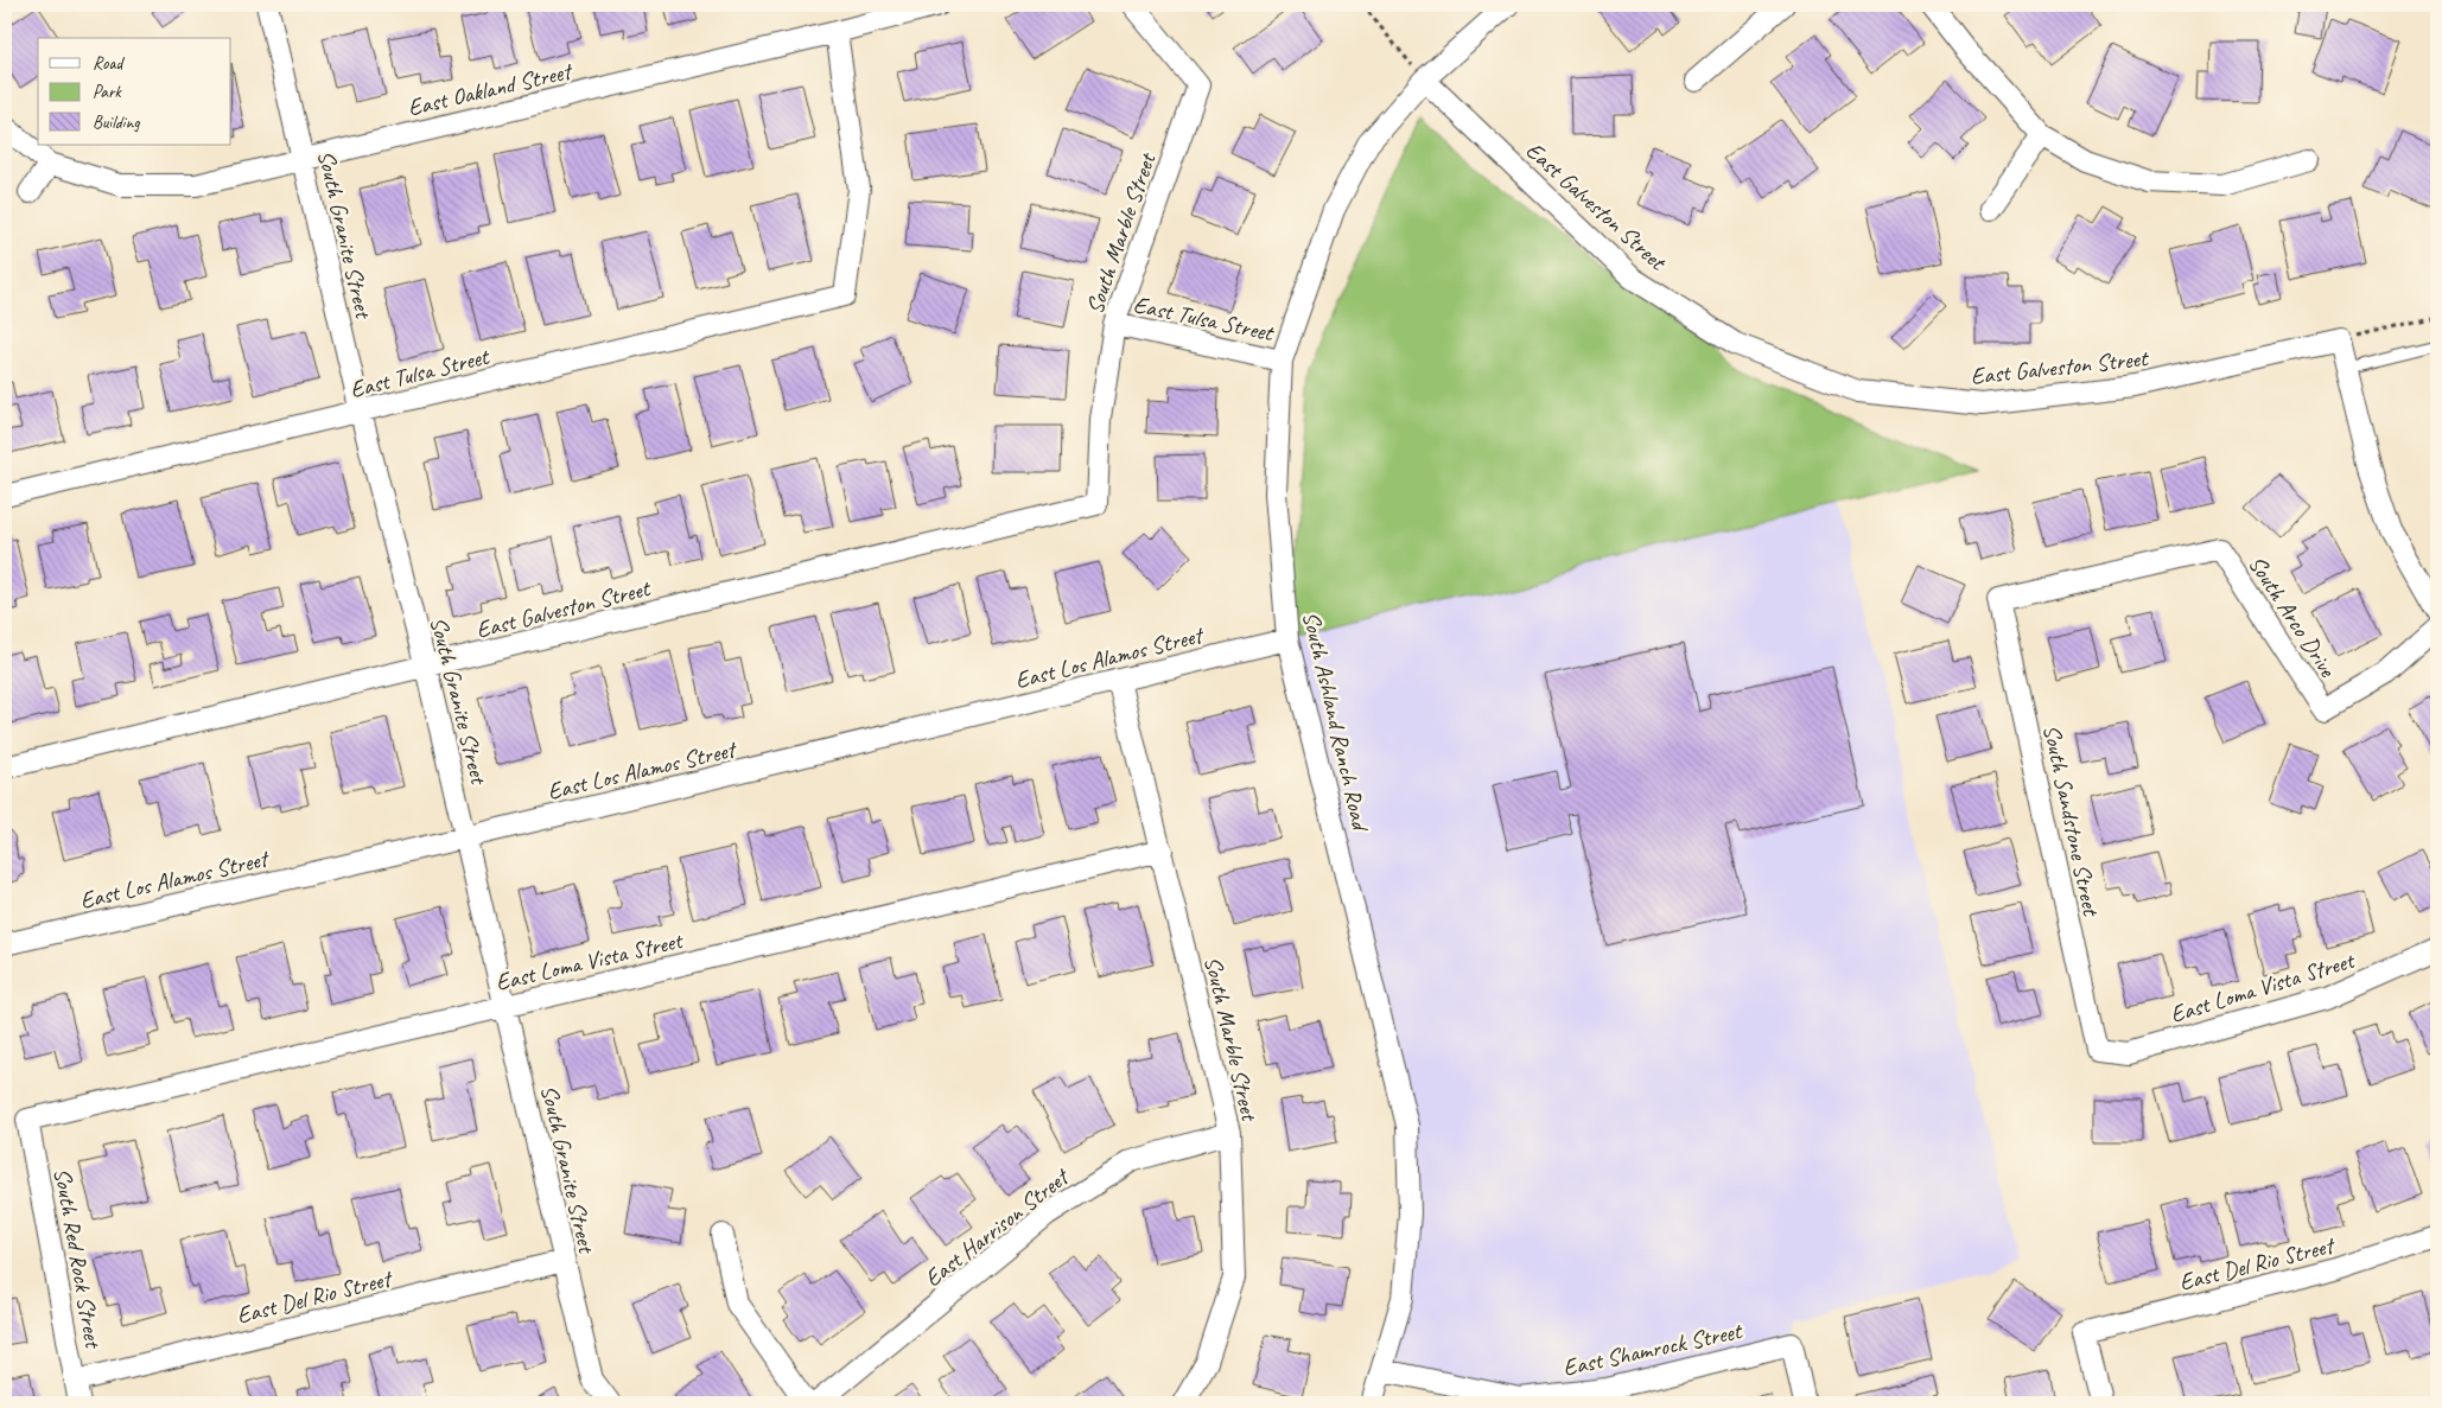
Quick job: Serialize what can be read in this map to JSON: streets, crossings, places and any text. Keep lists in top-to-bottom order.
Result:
{
  "streets": {
    "street": [
      "East Oakland Street",
      "East Galveston Street",
      "South Granite Street",
      "South Marble Street",
      "East Tulsa Street",
      "South Arco Drive",
      "East Los Alamos Street",
      "South Ashland Ranch Road",
      "South Sandstone Street",
      "East Loma Vista Street",
      "East Harrison Street",
      "South Red Rock Street",
      "East Del Rio Street",
      "East Shamrock Street"
    ]
  },
  "crossings": [
    ["East Oakland Street", "South Granite Street"],
    ["East Oakland Street", "East Tulsa Street"],
    ["East Galveston Street", "South Granite Street"],
    ["East Galveston Street", "South Marble Street"],
    ["East Galveston Street", "South Ashland Ranch Road"],
    ["South Granite Street", "East Tulsa Street"],
    ["South Granite Street", "East Los Alamos Street"],
    ["South Granite Street", "East Loma Vista Street"],
    ["South Granite Street", "East Del Rio Street"],
    ["South Marble Street", "East Tulsa Street"],
    ["South Marble Street", "East Los Alamos Street"],
    ["South Marble Street", "East Loma Vista Street"],
    ["South Marble Street", "East Harrison Street"],
    ["East Tulsa Street", "South Ashland Ranch Road"],
    ["South Arco Drive", "South Sandstone Street"],
    ["East Los Alamos Street", "South Ashland Ranch Road"],
    ["South Ashland Ranch Road", "East Shamrock Street"],
    ["South Sandstone Street", "East Loma Vista Street"],
    ["East Loma Vista Street", "South Red Rock Street"],
    ["South Red Rock Street", "East Del Rio Street"]
  ],
  "legend": ["Road", "Park", "Building"]
}
